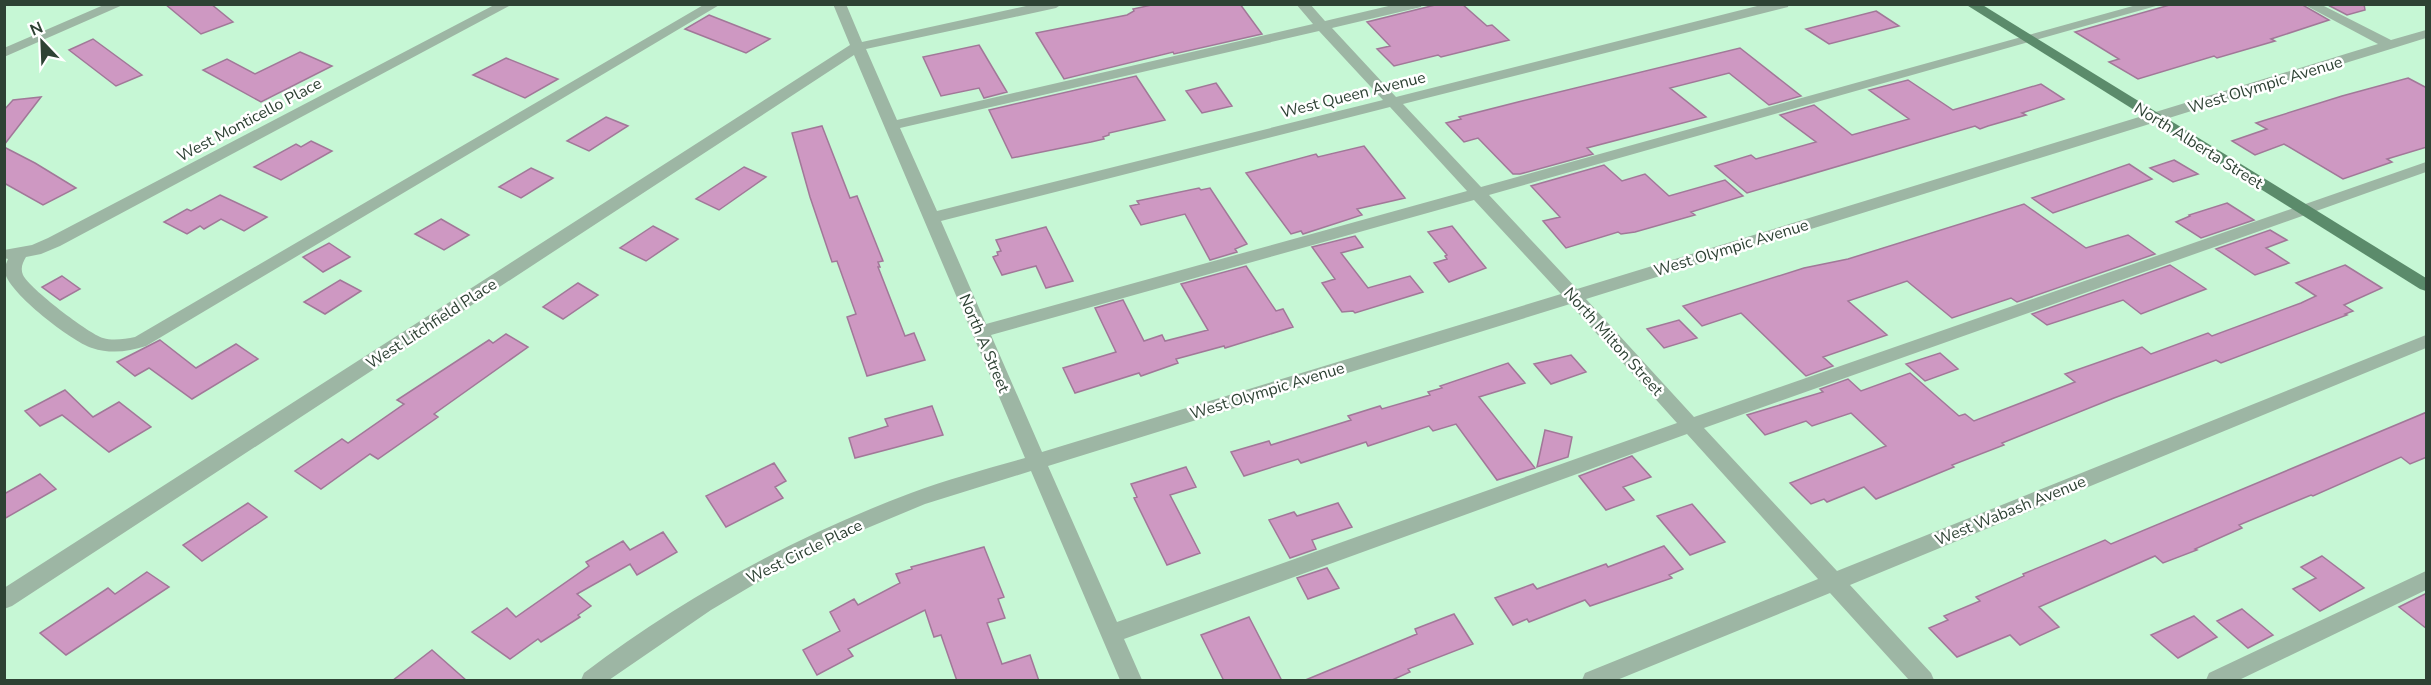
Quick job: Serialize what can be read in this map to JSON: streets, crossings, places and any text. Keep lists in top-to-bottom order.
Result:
{
  "streets": {
    "main road": ["North Alberta Street"],
    "street": [
      "West Olympic Avenue",
      "West Queen Avenue",
      "West Monticello Place",
      "West Litchfield Place",
      "North Milton Street",
      "North A Street",
      "West Wabash Avenue",
      "West Circle Place"
    ]
  },
  "crossings": [
    ["West Olympic Avenue", "North Alberta Street"],
    ["West Olympic Avenue", "North Milton Street"],
    ["West Olympic Avenue", "North A Street"],
    ["West Olympic Avenue", "West Circle Place"],
    ["West Queen Avenue", "North Milton Street"],
    ["West Queen Avenue", "North A Street"],
    ["West Litchfield Place", "North A Street"],
    ["North Milton Street", "West Wabash Avenue"],
    ["North A Street", "West Circle Place"]
  ],
  "north": "top left"
}
